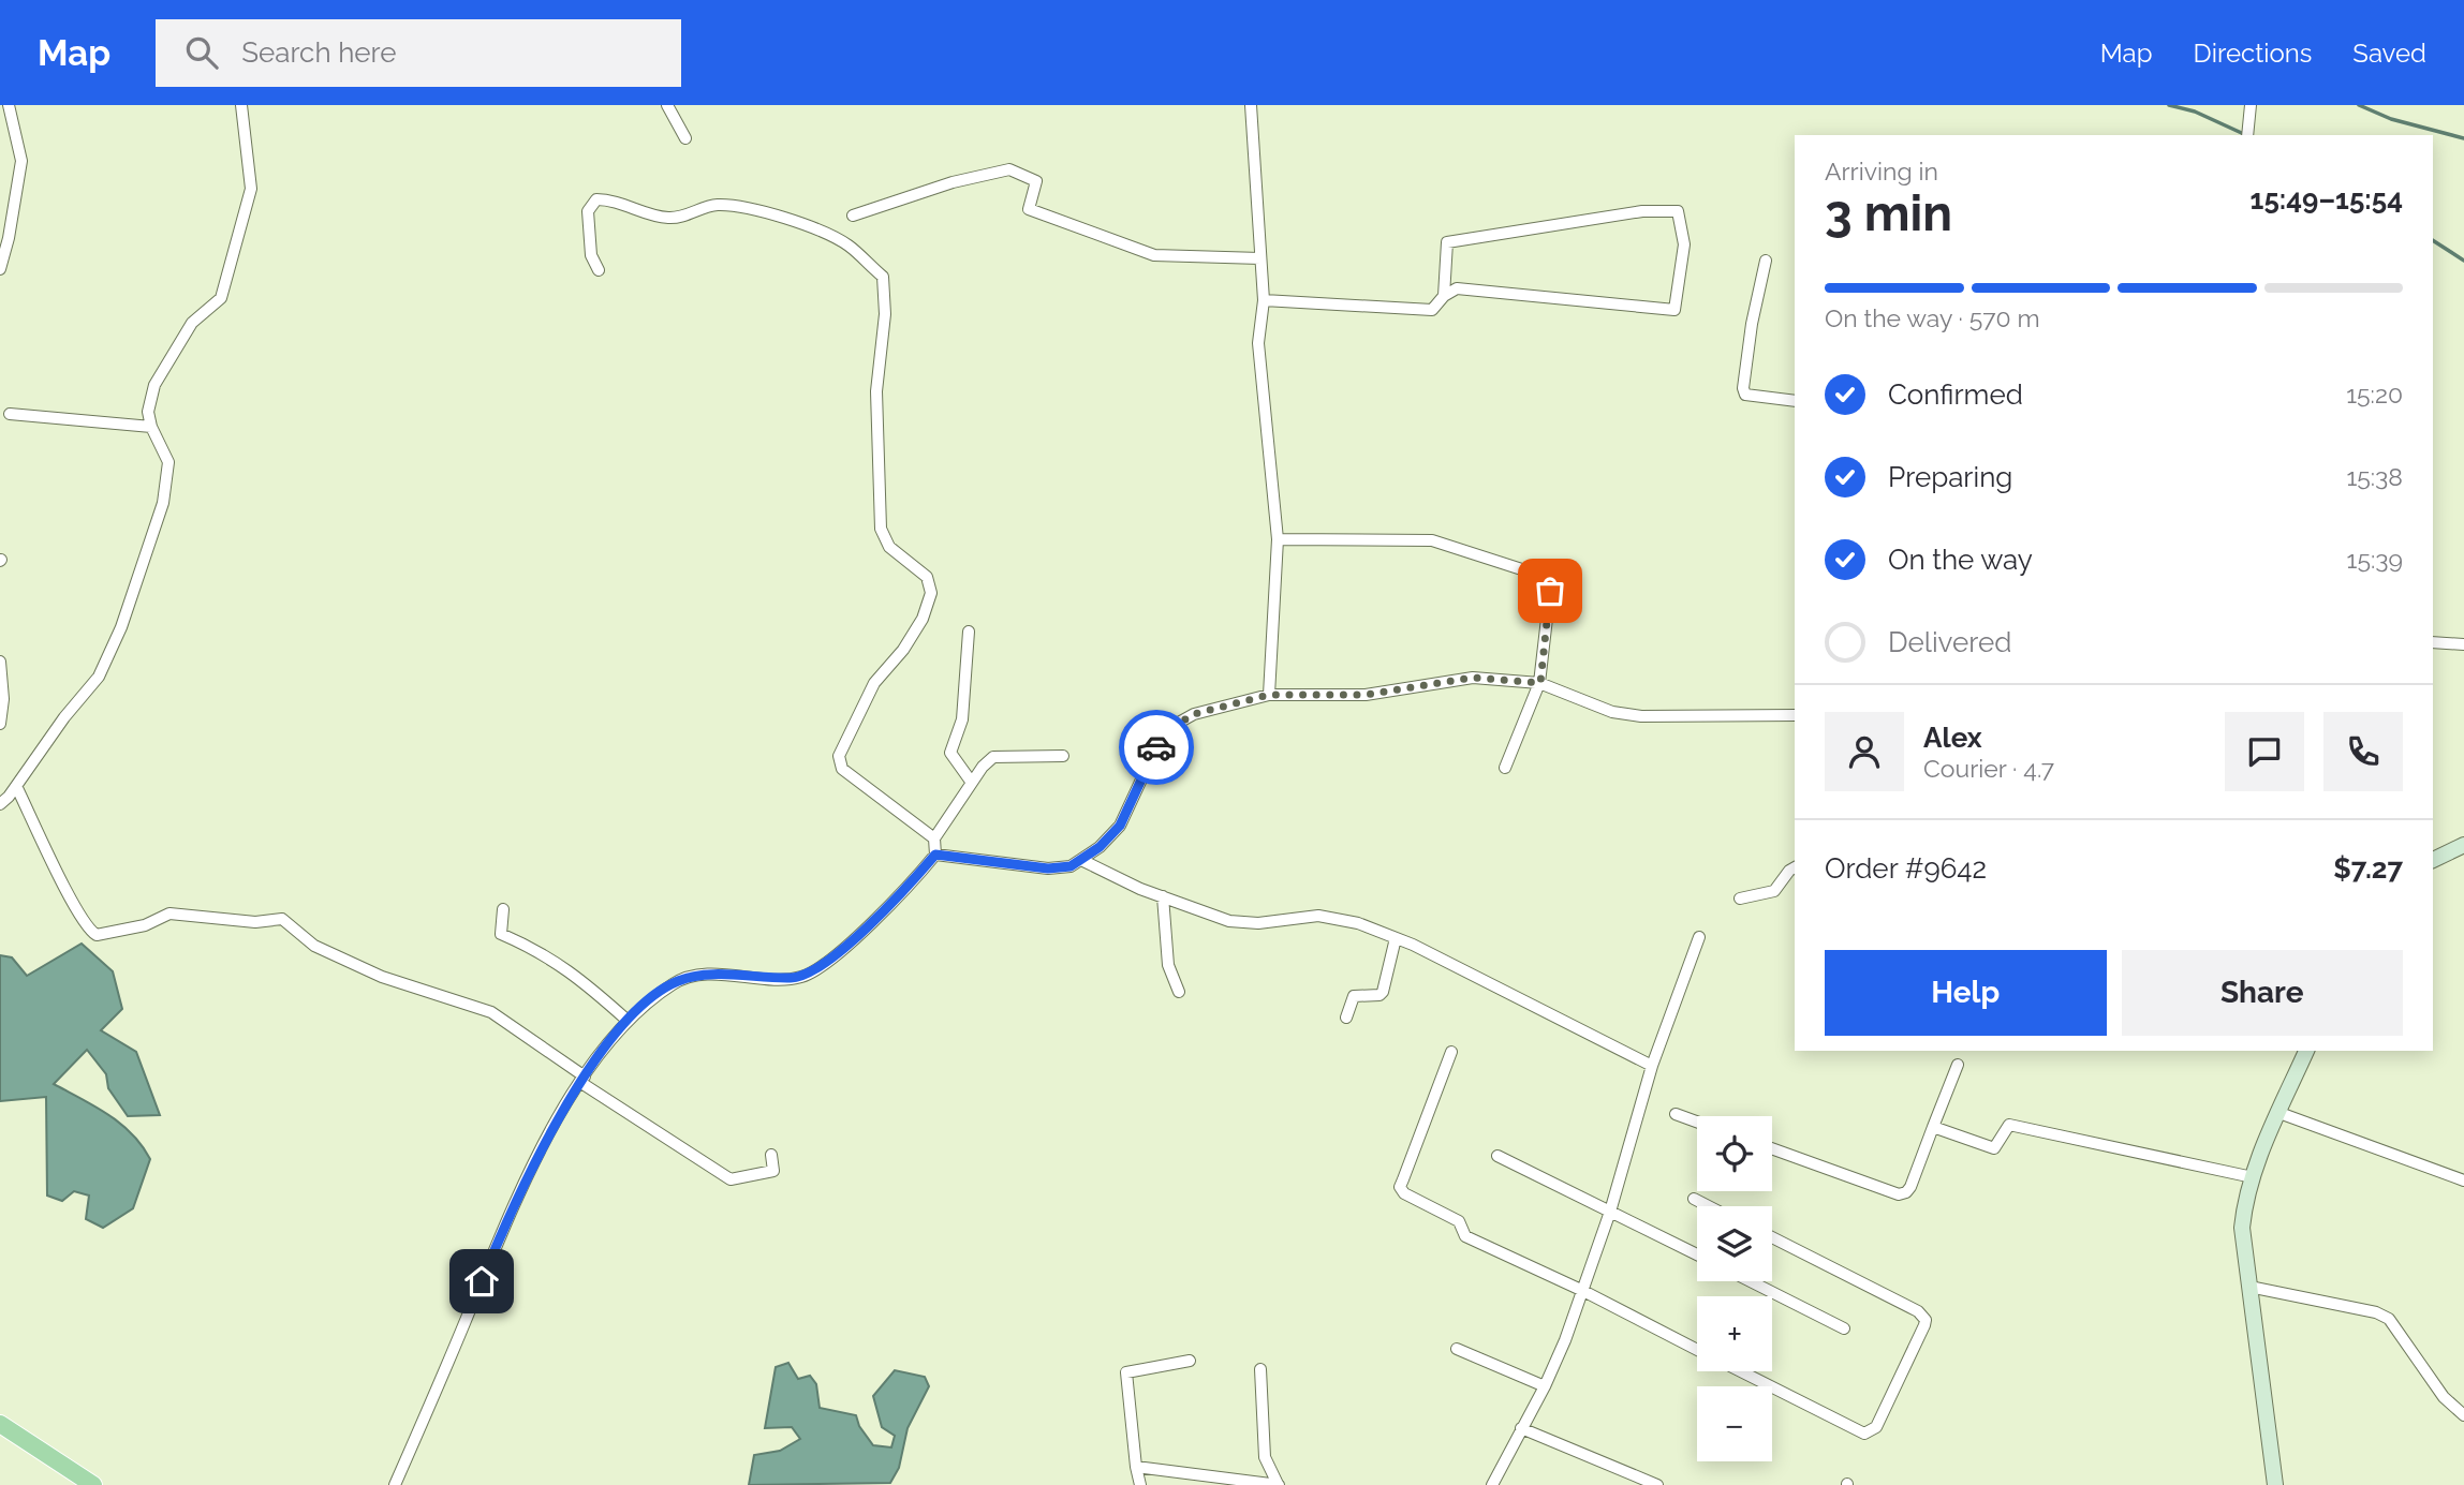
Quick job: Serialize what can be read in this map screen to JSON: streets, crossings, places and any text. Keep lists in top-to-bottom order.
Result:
{
  "page": {
    "header": "Map",
    "search": "Search here",
    "nav": ["Map", "Directions", "Saved"],
    "heading": ["3 min", "Arriving in", "15:49–15:54"],
    "panel": [
      "Alex",
      "Courier · 4.7",
      "Order #9642",
      "$7.27"
    ],
    "bar": "On the way · 570 m",
    "list": [
      ["Confirmed", "15:20"],
      ["Preparing", "15:38"],
      ["On the way", "15:39"],
      "Delivered"
    ],
    "buttons": ["Help", "Share"],
    "map_buttons": ["+", "−"]
  }
}
